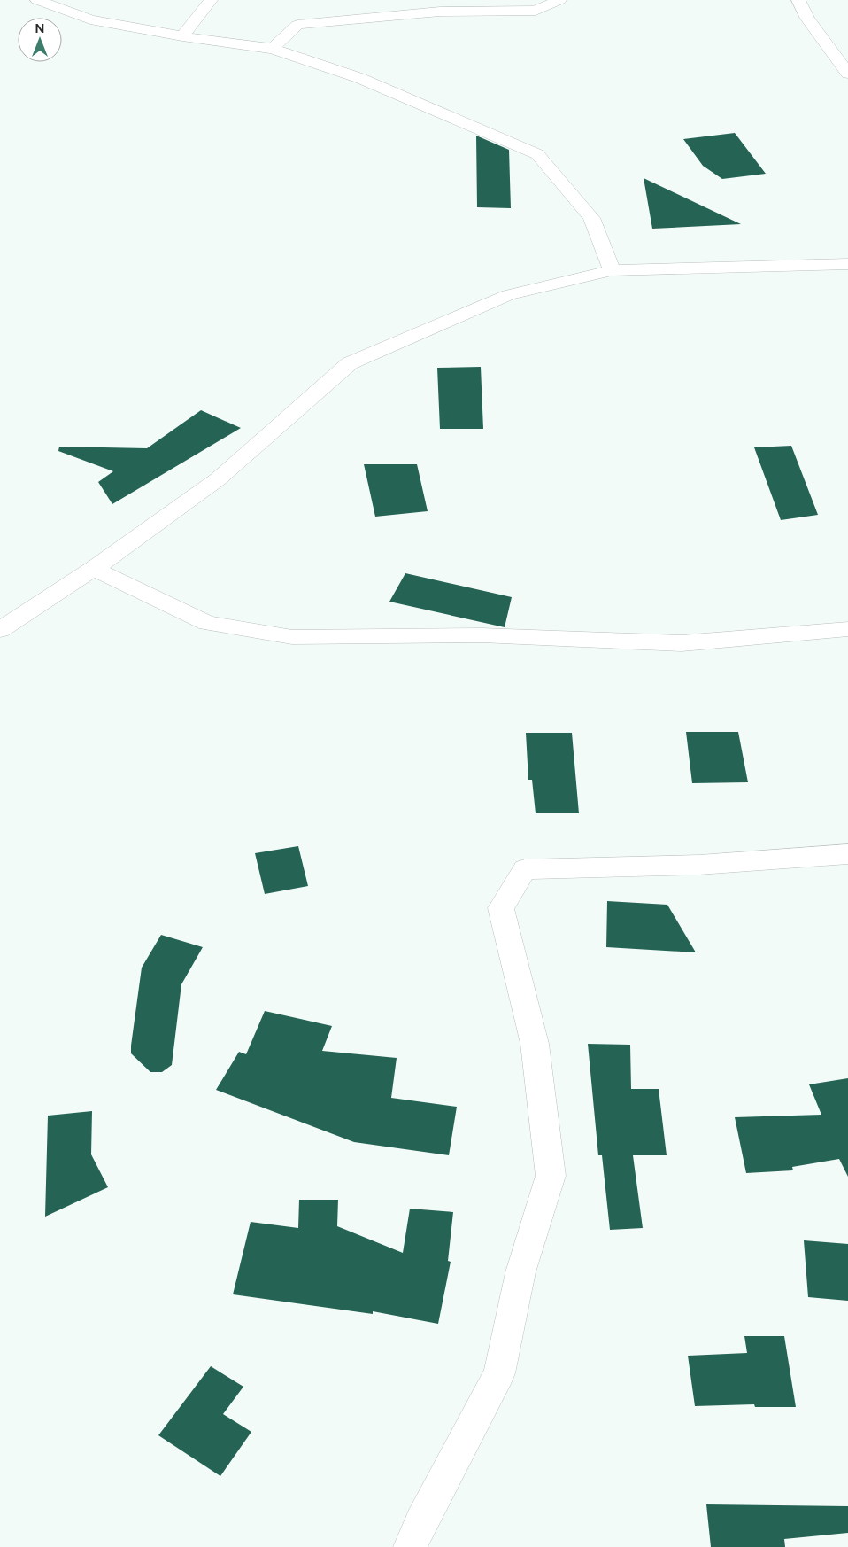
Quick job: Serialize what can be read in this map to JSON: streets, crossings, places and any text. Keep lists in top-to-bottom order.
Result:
{
  "north": "top"
}
